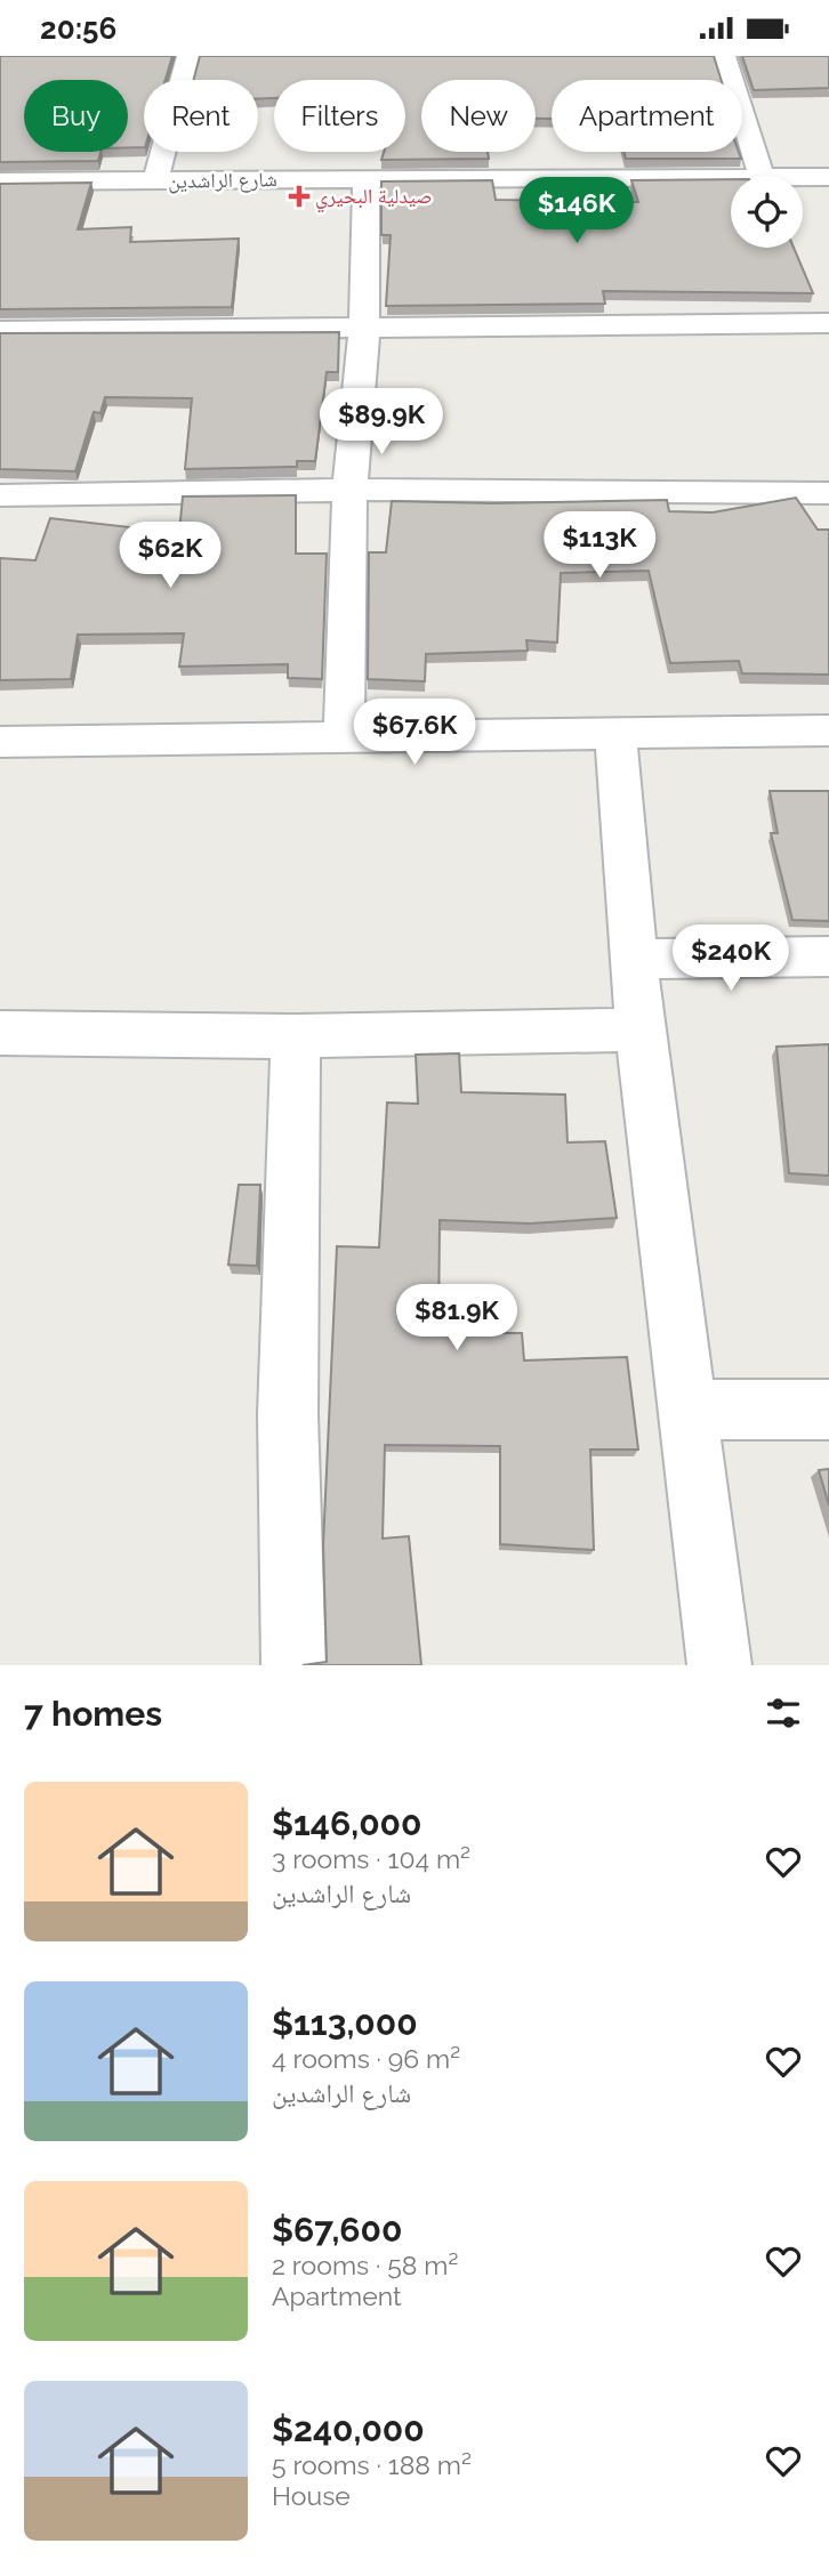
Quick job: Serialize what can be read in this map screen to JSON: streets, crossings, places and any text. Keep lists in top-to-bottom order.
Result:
{
  "streets": {
    "street": ["شارع الراشدين"]
  },
  "places": {
    "health": ["صيدلية البحيري"]
  },
  "page": {
    "status": "20:56",
    "chip": [
      "Buy",
      "Rent",
      "Filters",
      "New",
      "Apartment"
    ],
    "price": [
      "$146K",
      "$89.9K",
      "$113K",
      "$62K",
      "$67.6K",
      "$240K",
      "$81.9K"
    ],
    "heading": "7 homes",
    "list": [
      {
        "name": "$146,000",
        "note": "3 rooms · 104 m² · شارع الراشدين"
      },
      {
        "name": "$113,000",
        "note": "4 rooms · 96 m² · شارع الراشدين"
      },
      {
        "name": "$67,600",
        "note": "2 rooms · 58 m² · Apartment"
      },
      {
        "name": "$240,000",
        "note": "5 rooms · 188 m² · House"
      }
    ]
  }
}
